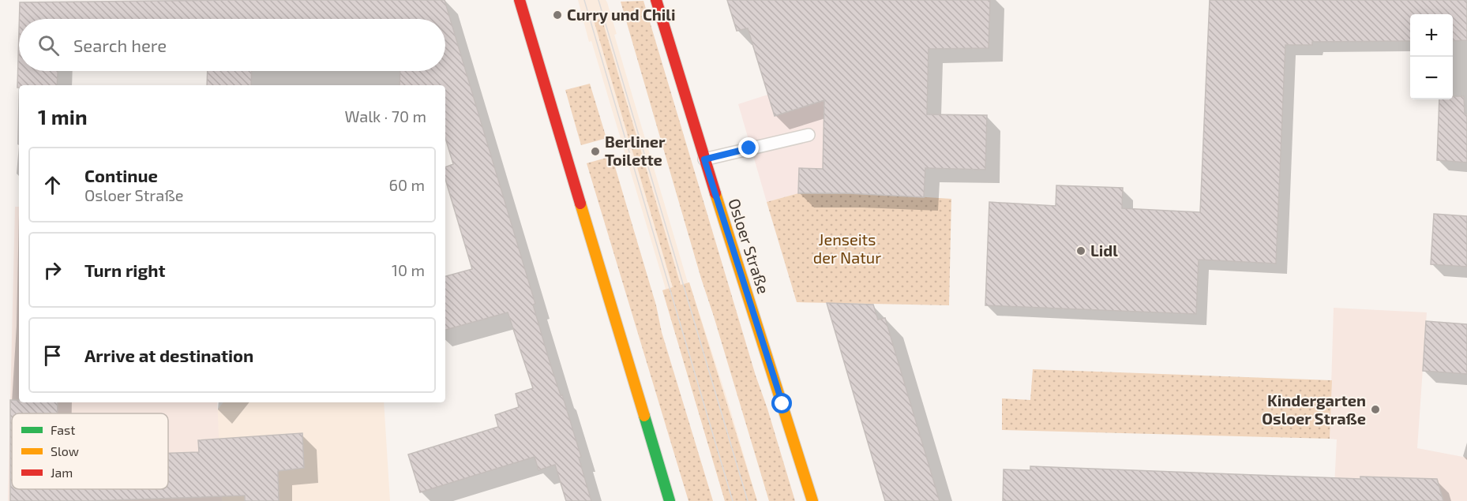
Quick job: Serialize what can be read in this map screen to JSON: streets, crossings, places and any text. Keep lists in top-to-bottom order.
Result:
{
  "streets": {
    "main road": ["Osloer Straße"]
  },
  "parks": ["Jenseits der Natur"],
  "places": [
    "Curry und Chili",
    "Berliner Toilette",
    "Lidl",
    "Kindergarten Osloer Straße"
  ],
  "legend": ["Fast", "Slow", "Jam"],
  "page": {
    "map_buttons": ["+", "−"],
    "search": "Search here",
    "heading": ["1 min", "Walk · 70 m"],
    "list": [
      ["Continue", "Osloer Straße", "60 m"],
      ["Turn right", "10 m"],
      "Arrive at destination"
    ]
  }
}
